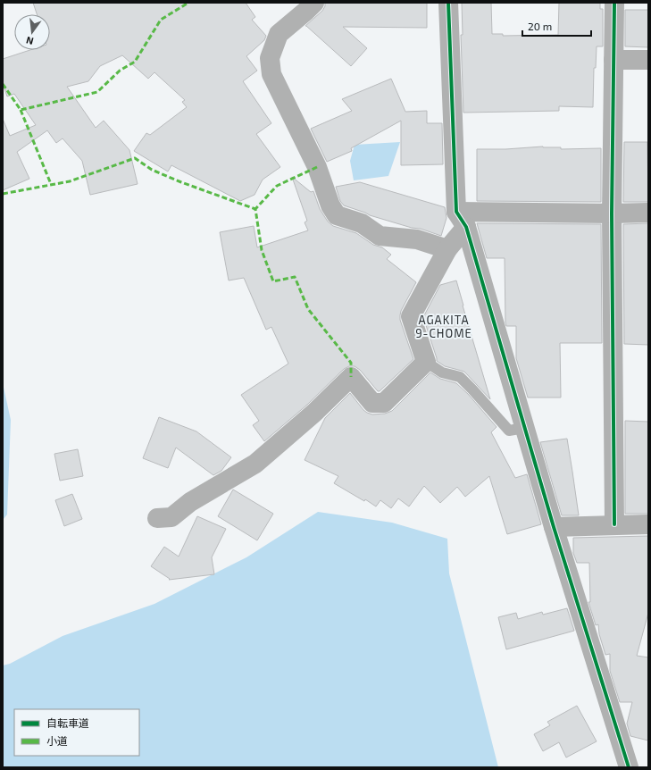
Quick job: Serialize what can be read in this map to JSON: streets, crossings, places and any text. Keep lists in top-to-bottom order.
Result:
{
  "districts": ["AGAKITA 9-CHOME"],
  "legend": ["自転車道", "小道"],
  "scale_bar": "20 m",
  "north": "bottom"
}
